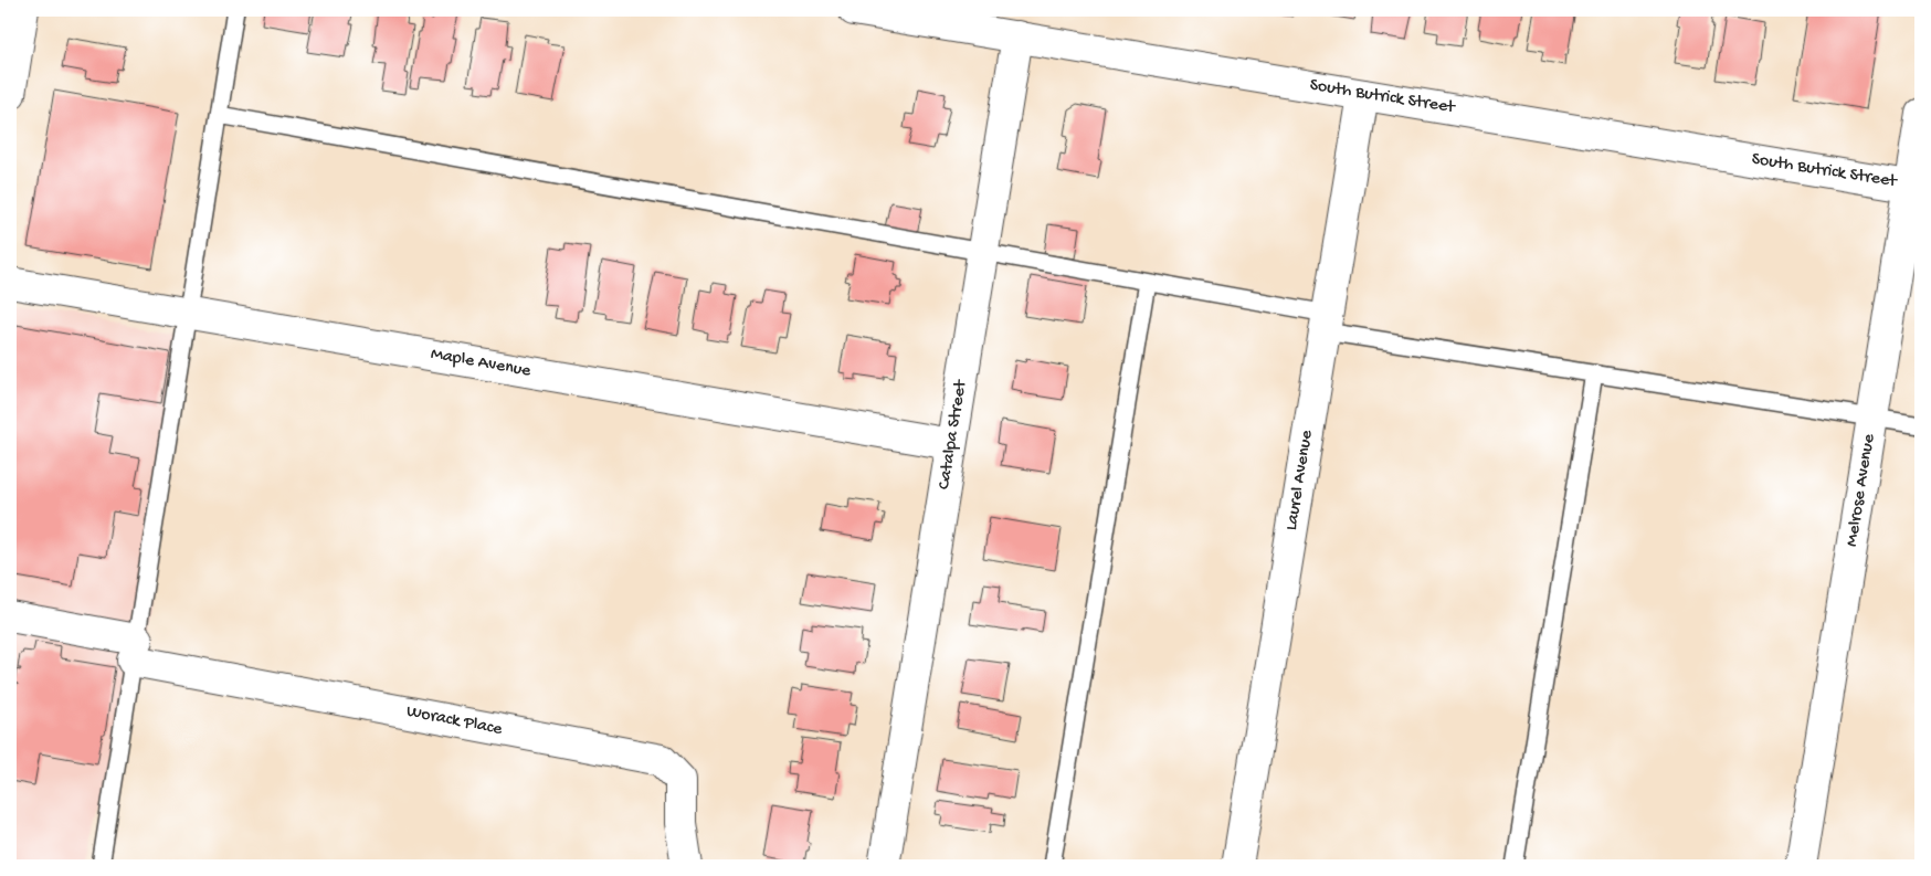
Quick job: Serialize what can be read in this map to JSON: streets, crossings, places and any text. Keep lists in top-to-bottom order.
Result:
{
  "streets": {
    "street": [
      "South Butrick Street",
      "Maple Avenue",
      "Catalpa Street",
      "Laurel Avenue",
      "Melrose Avenue",
      "Worack Place"
    ]
  },
  "crossings": [
    ["South Butrick Street", "Catalpa Street"],
    ["South Butrick Street", "Laurel Avenue"],
    ["South Butrick Street", "Melrose Avenue"],
    ["Maple Avenue", "Catalpa Street"]
  ]
}
